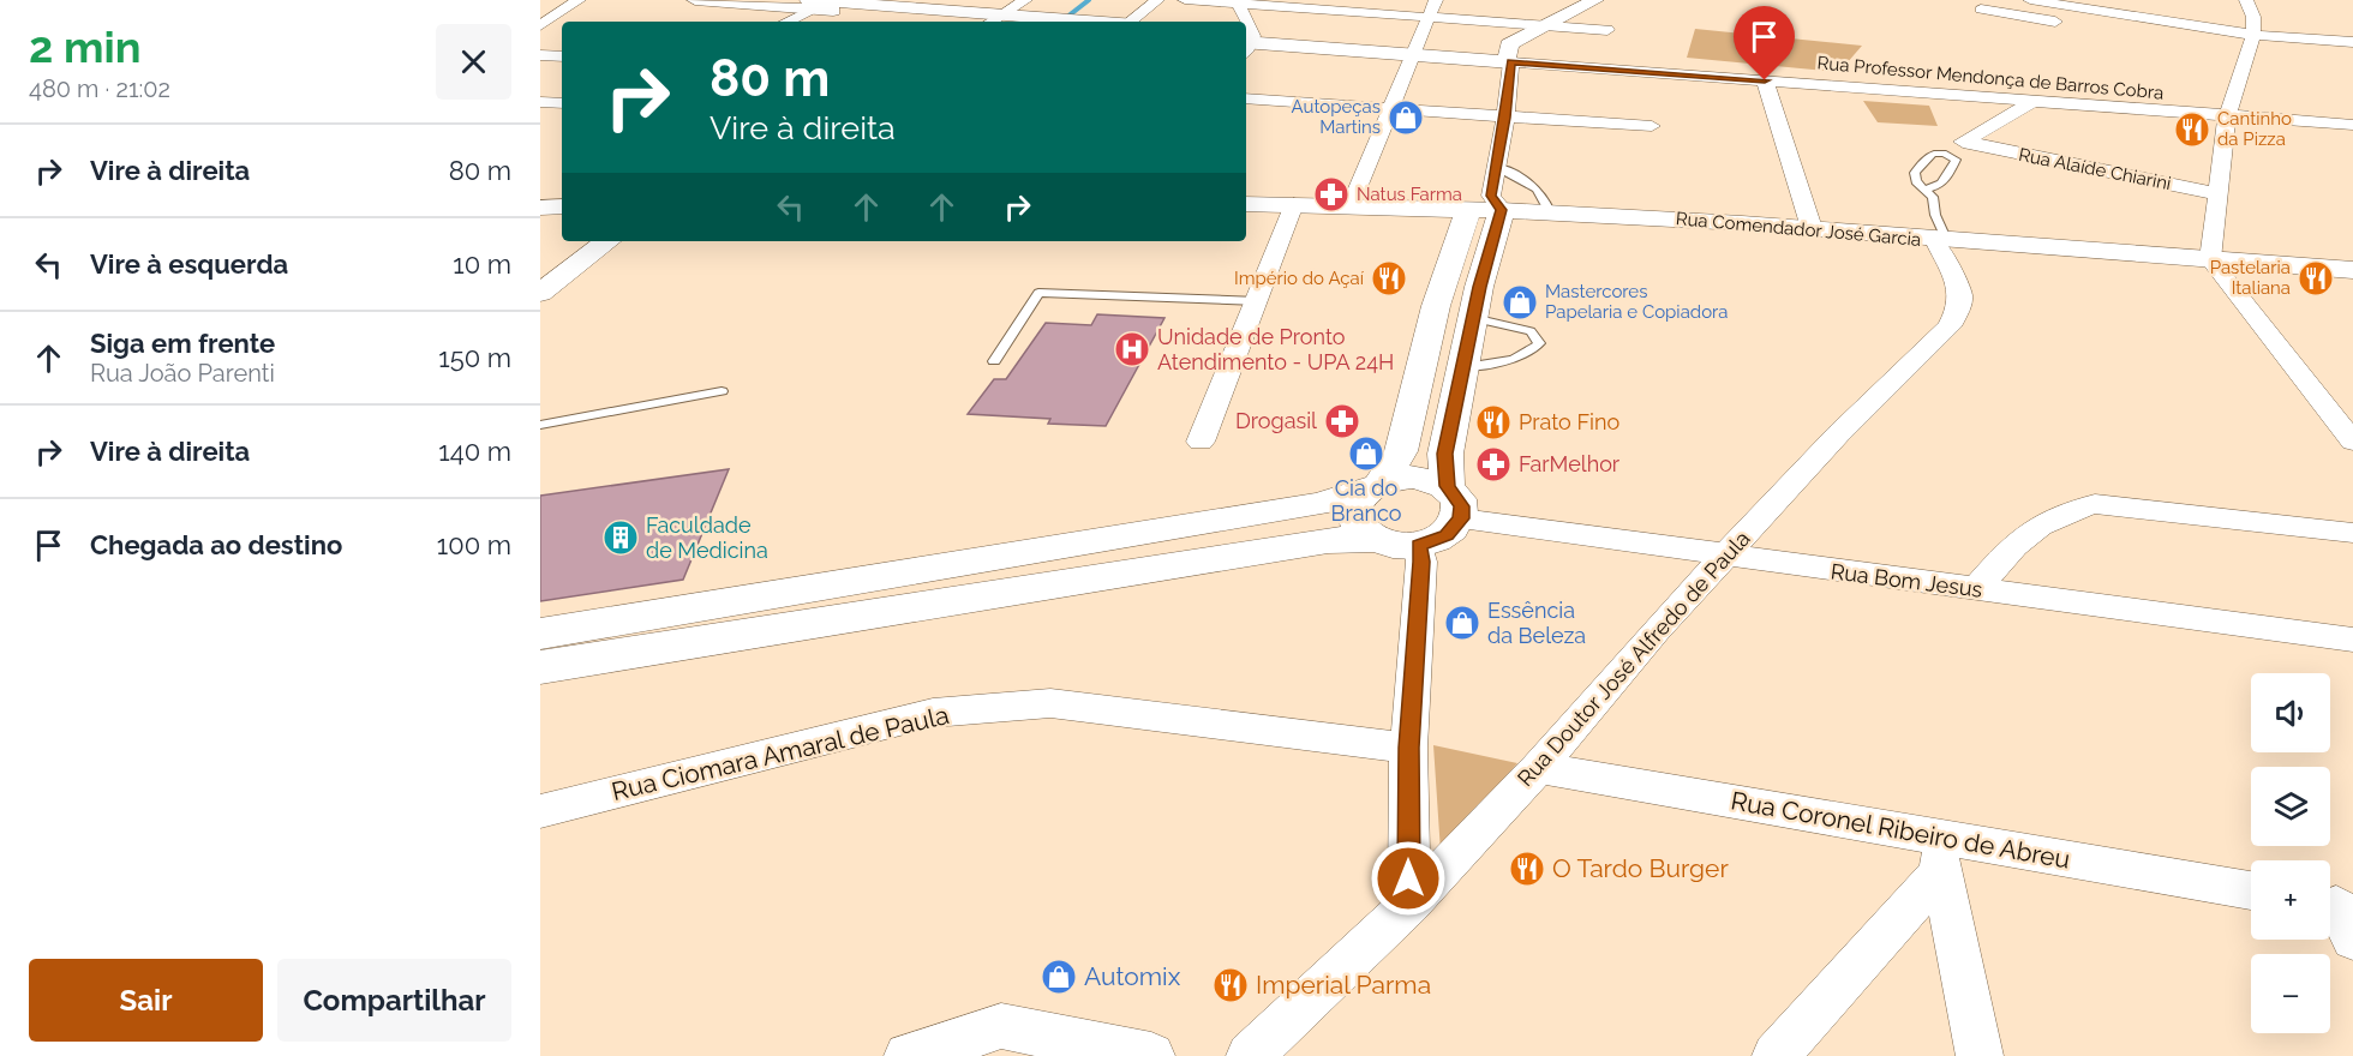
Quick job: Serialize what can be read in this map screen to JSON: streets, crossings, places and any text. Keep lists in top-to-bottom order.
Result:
{
  "streets": {
    "street": [
      "Rua Professor Mendonça de Barros Cobra",
      "Rua Alaíde Chiarini",
      "Rua Comendador José Garcia",
      "Rua Bom Jesus",
      "Rua Doutor José Alfredo de Paula",
      "Rua Ciomara Amaral de Paula",
      "Rua Coronel Ribeiro de Abreu"
    ]
  },
  "crossings": [
    ["Rua Professor Mendonça de Barros Cobra", "Rua Alaíde Chiarini"],
    ["Rua Comendador José Garcia", "Rua Doutor José Alfredo de Paula"],
    ["Rua Bom Jesus", "Rua Doutor José Alfredo de Paula"],
    ["Rua Doutor José Alfredo de Paula", "Rua Coronel Ribeiro de Abreu"]
  ],
  "places": {
    "shop": [
      "Autopeças Martins",
      "Mastercores Papelaria e Copiadora",
      "Cia do Branco",
      "Essência da Beleza",
      "Automix"
    ],
    "restaurant": [
      "Cantinho da Pizza",
      "Império do Açaí",
      "Pastelaria Italiana",
      "Prato Fino",
      "O Tardo Burger",
      "Imperial Parma"
    ],
    "pharmacy": ["Natus Farma", "Drogasil", "FarMelhor"],
    "hospital": ["Unidade de Pronto Atendimento - UPA 24H"],
    "building": ["Faculdade de Medicina"]
  },
  "page": {
    "heading": ["2 min", "480 m · 21:02"],
    "turn": ["80 m", "Vire à direita"],
    "list": [
      {
        "name": "Vire à direita",
        "value": "80 m"
      },
      {
        "name": "Vire à esquerda",
        "value": "10 m"
      },
      {
        "name": "Siga em frente",
        "note": "Rua João Parenti",
        "value": "150 m"
      },
      {
        "name": "Vire à direita",
        "value": "140 m"
      },
      {
        "name": "Chegada ao destino",
        "value": "100 m"
      }
    ],
    "map_buttons": ["+", "−"],
    "buttons": ["Sair", "Compartilhar"]
  }
}
